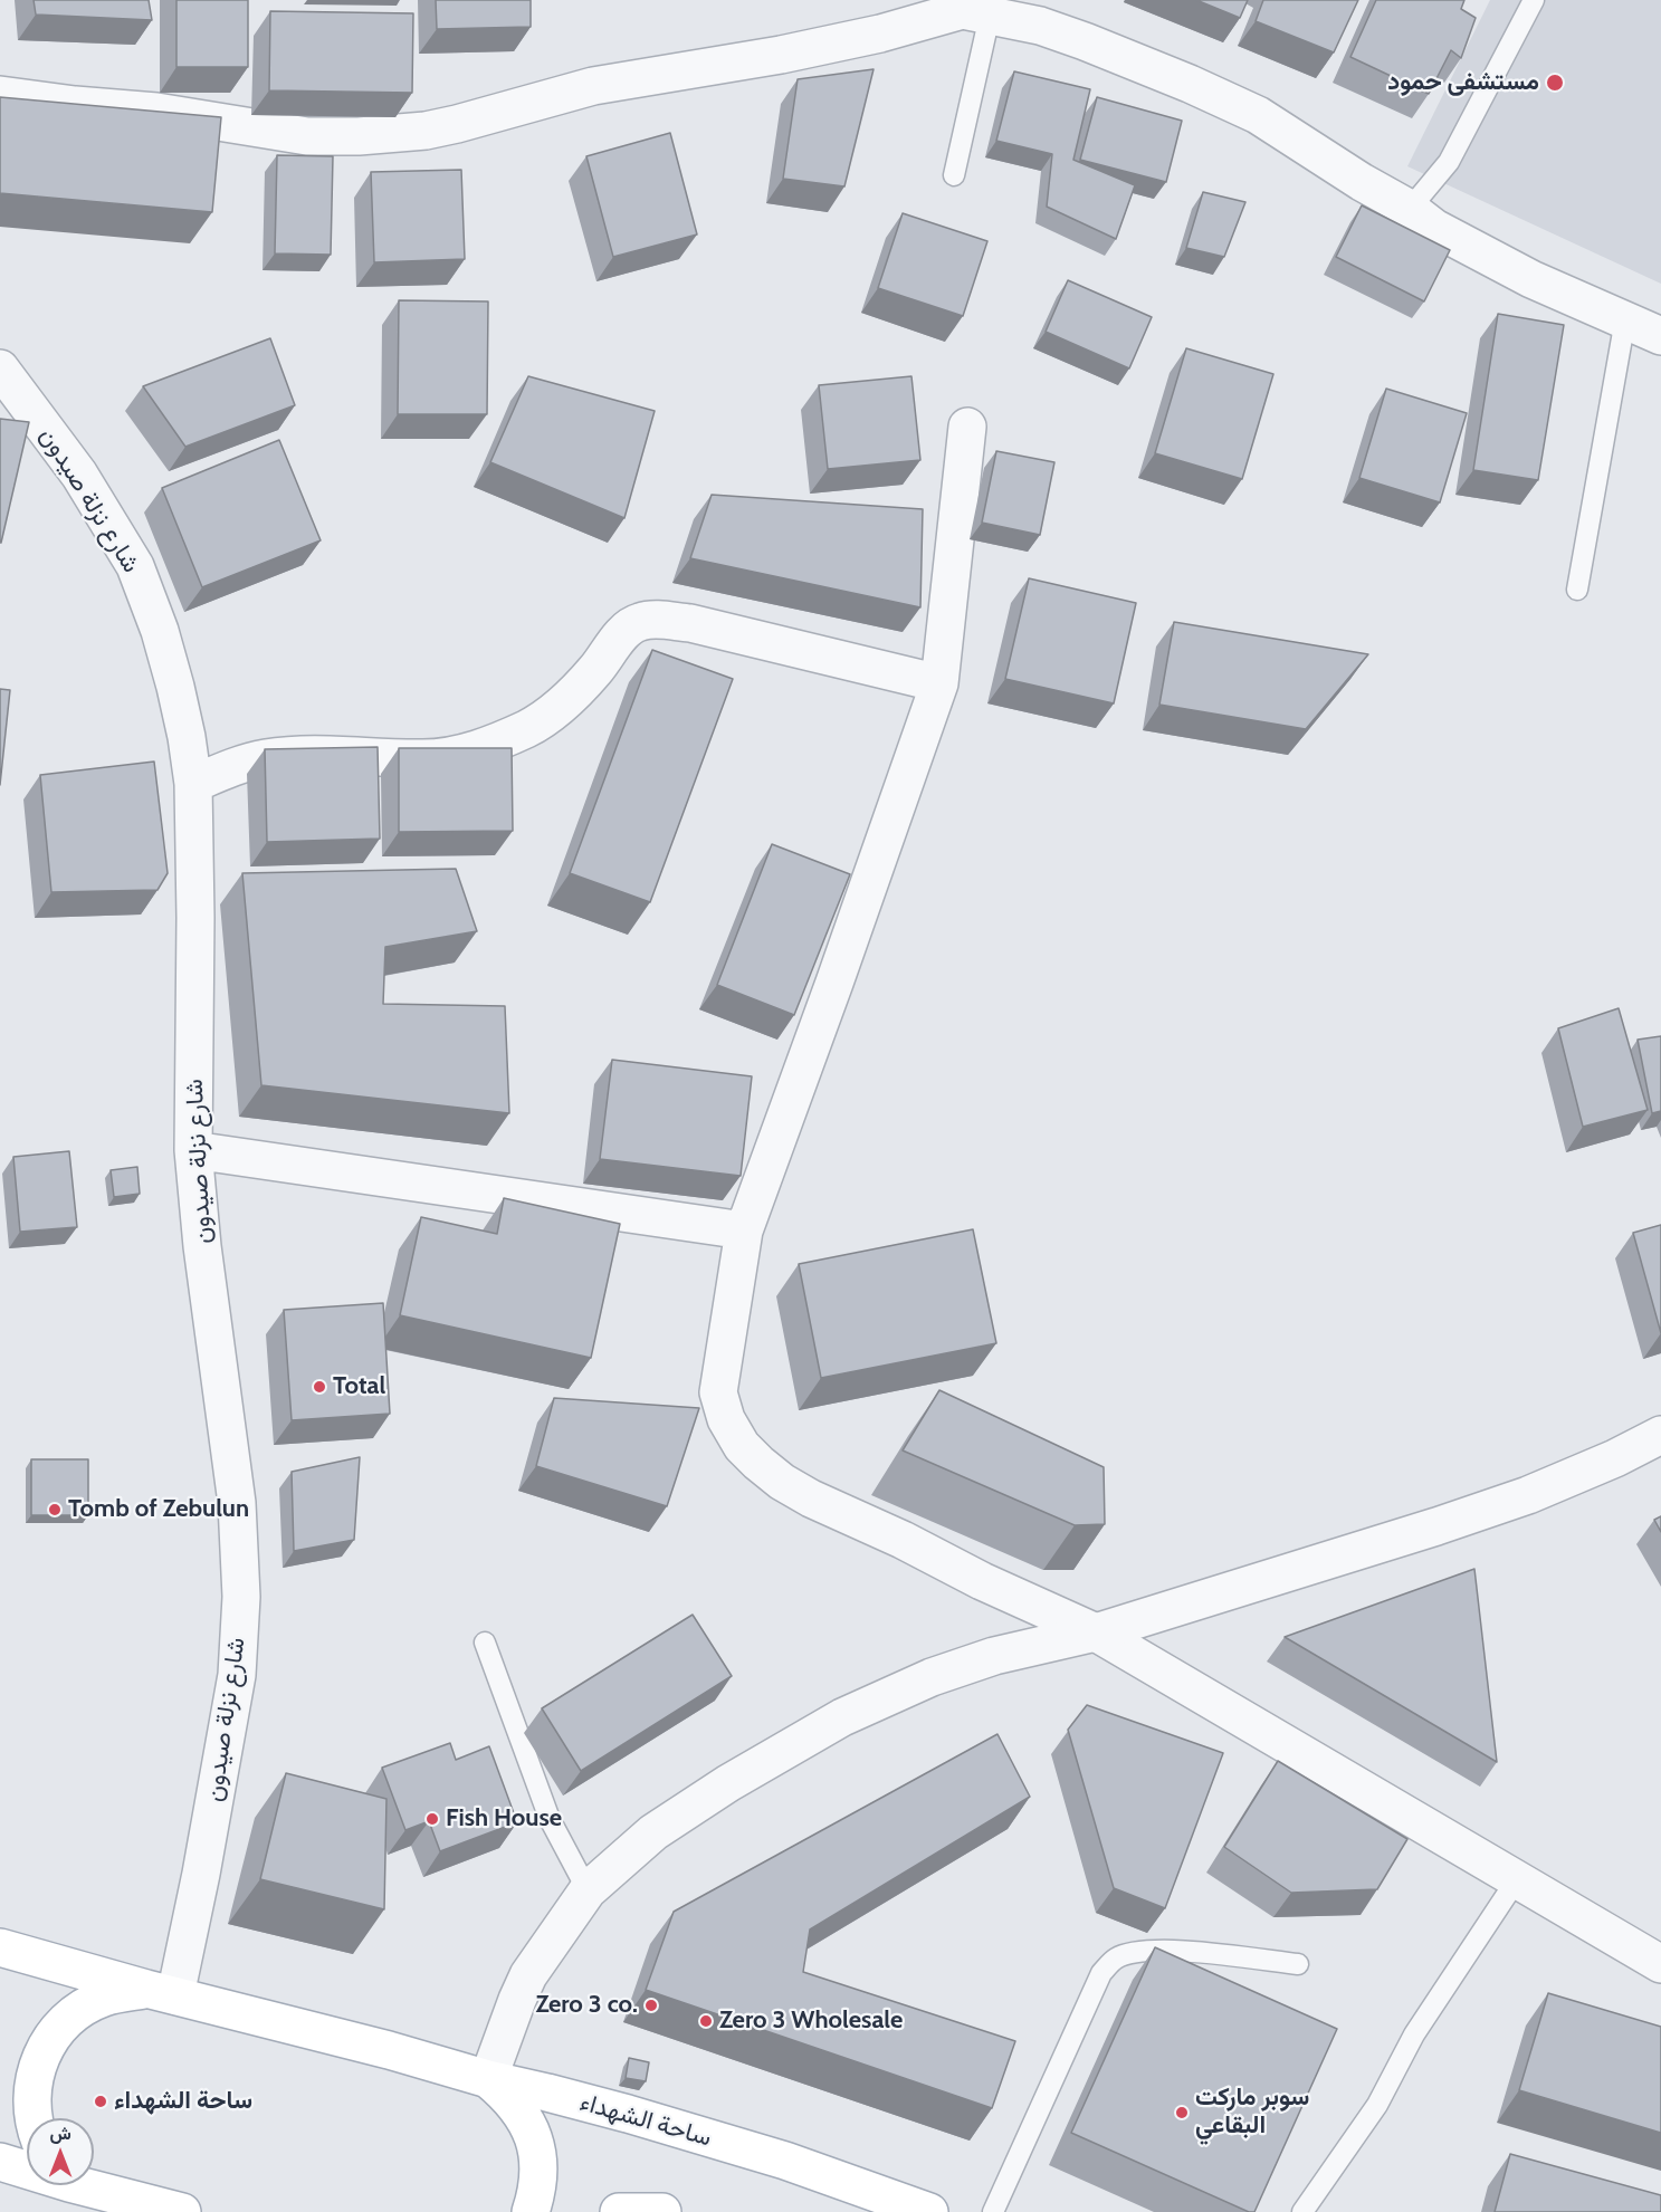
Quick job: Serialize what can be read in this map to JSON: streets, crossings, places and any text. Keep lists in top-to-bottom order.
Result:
{
  "streets": {
    "main road": ["ساحة الشهداء"],
    "street": ["شارع نزلة صيدون"]
  },
  "crossings": [
    ["شارع نزلة صيدون", "ساحة الشهداء"]
  ],
  "places": [
    "مستشفى حمود",
    "Total",
    "Tomb of Zebulun",
    "Fish House",
    "Zero 3 co.",
    "Zero 3 Wholesale",
    "ساحة الشهداء",
    "سوبر ماركت البقاعي"
  ],
  "north": "top"
}
